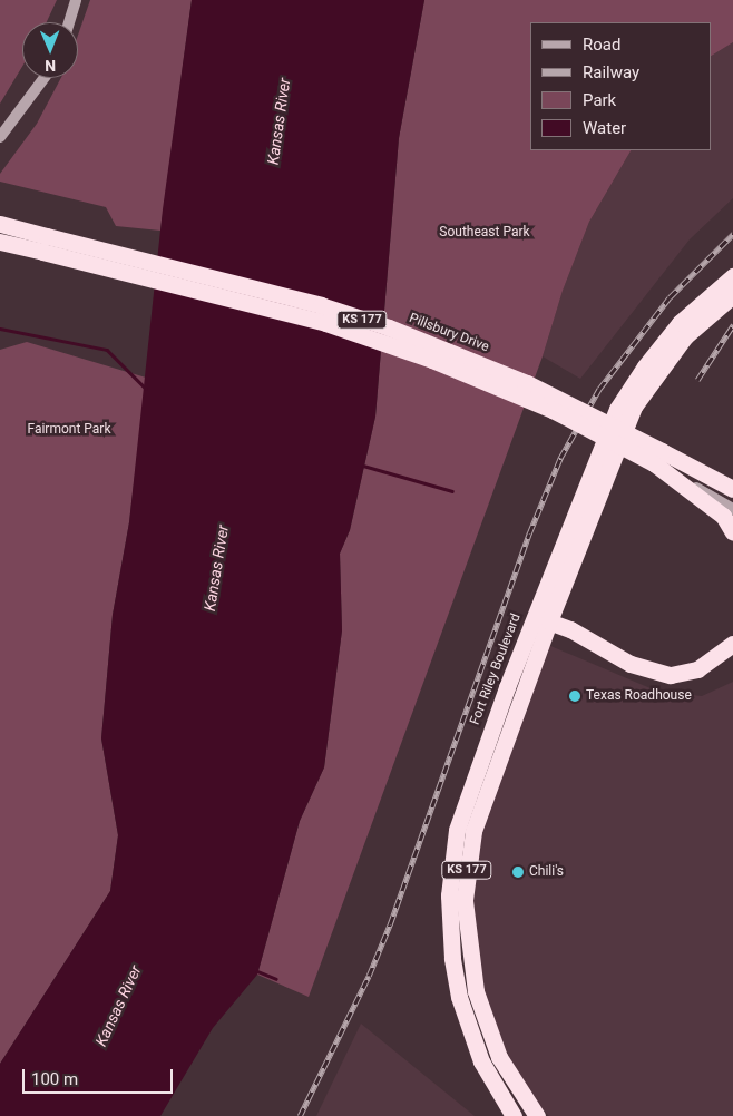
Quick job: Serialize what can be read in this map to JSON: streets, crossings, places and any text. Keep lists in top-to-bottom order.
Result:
{
  "streets": {
    "highway": ["KS 177", "Fort Riley Boulevard"]
  },
  "water": ["Kansas River"],
  "parks": ["Southeast Park", "Fairmont Park"],
  "places": ["Texas Roadhouse", "Chili's"],
  "legend": [
    "Road",
    "Railway",
    "Park",
    "Water"
  ],
  "scale_bar": "100 m",
  "north": "bottom"
}
